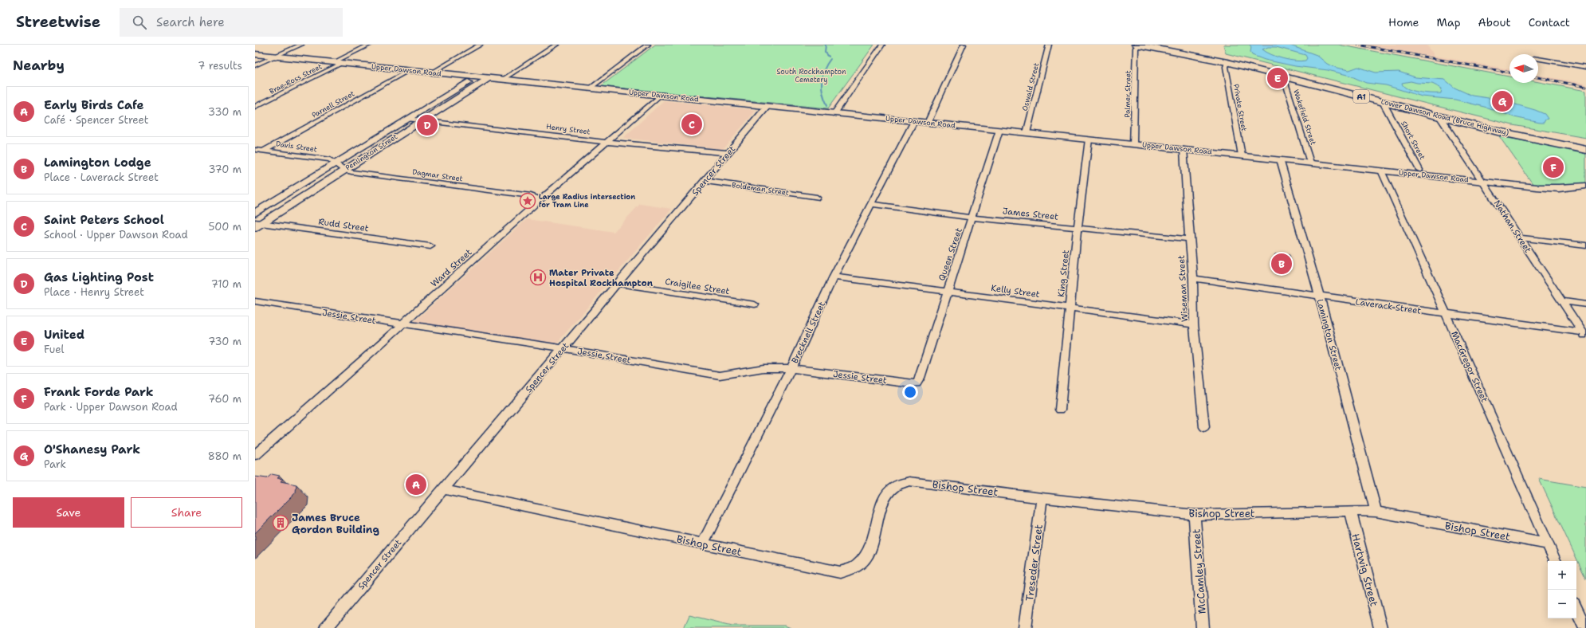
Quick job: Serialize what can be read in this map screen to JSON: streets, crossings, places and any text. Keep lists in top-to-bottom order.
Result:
{
  "streets": {
    "highway": ["A1", "Lower Dawson Road (Bruce Highway)"],
    "street": [
      "Upper Dawson Road",
      "Brae-Ross Street",
      "Oswald Street",
      "Palmer Street",
      "Parnell Street",
      "Private Street",
      "Wakefield Street",
      "Henry Street",
      "Short Street",
      "Davis Street",
      "Penlington Street",
      "Spencer Street",
      "Dagmar Street",
      "Boldeman Street",
      "James Street",
      "Rudd Street",
      "Nathan Street",
      "Queen Street",
      "Ward Street",
      "King Street",
      "Craigilee Street",
      "Wiseman Street",
      "Kelly Street",
      "Laverack Street",
      "Jessie Street",
      "Brecknell Street",
      "Lamington Street",
      "MacGregor Street",
      "Bishop Street",
      "Treseder Street",
      "Hartwig Street",
      "McCamley Street"
    ]
  },
  "crossings": [
    ["Upper Dawson Road", "Brae-Ross Street"],
    ["Upper Dawson Road", "Oswald Street"],
    ["Upper Dawson Road", "Palmer Street"],
    ["Upper Dawson Road", "Parnell Street"],
    ["Upper Dawson Road", "Private Street"],
    ["Upper Dawson Road", "Wakefield Street"],
    ["Upper Dawson Road", "Penlington Street"],
    ["Upper Dawson Road", "Spencer Street"],
    ["Upper Dawson Road", "Nathan Street"],
    ["Upper Dawson Road", "Queen Street"],
    ["Upper Dawson Road", "Ward Street"],
    ["Upper Dawson Road", "King Street"],
    ["Upper Dawson Road", "Wiseman Street"],
    ["Upper Dawson Road", "Brecknell Street"],
    ["Upper Dawson Road", "Lamington Street"],
    ["Upper Dawson Road", "MacGregor Street"],
    ["Palmer Street", "Lower Dawson Road (Bruce Highway)"],
    ["Parnell Street", "Davis Street"],
    ["Private Street", "Lower Dawson Road (Bruce Highway)"],
    ["Wakefield Street", "Lower Dawson Road (Bruce Highway)"],
    ["Lower Dawson Road (Bruce Highway)", "Short Street"],
    ["Lower Dawson Road (Bruce Highway)", "Nathan Street"],
    ["Henry Street", "Penlington Street"],
    ["Henry Street", "Spencer Street"],
    ["Henry Street", "Ward Street"],
    ["Davis Street", "Penlington Street"],
    ["Davis Street", "Dagmar Street"],
    ["Penlington Street", "Dagmar Street"],
    ["Penlington Street", "Rudd Street"],
    ["Spencer Street", "Boldeman Street"],
    ["Spencer Street", "Craigilee Street"],
    ["Spencer Street", "Jessie Street"],
    ["Spencer Street", "Bishop Street"],
    ["Dagmar Street", "Ward Street"],
    ["James Street", "Queen Street"],
    ["James Street", "King Street"],
    ["James Street", "Wiseman Street"],
    ["James Street", "Brecknell Street"],
    ["Nathan Street", "Laverack Street"],
    ["Queen Street", "Kelly Street"],
    ["Queen Street", "Jessie Street"],
    ["Ward Street", "Jessie Street"],
    ["King Street", "Kelly Street"],
    ["Wiseman Street", "Kelly Street"],
    ["Wiseman Street", "Laverack Street"],
    ["Kelly Street", "Brecknell Street"],
    ["Laverack Street", "Lamington Street"],
    ["Laverack Street", "MacGregor Street"],
    ["Jessie Street", "Brecknell Street"],
    ["Brecknell Street", "Bishop Street"],
    ["Lamington Street", "Bishop Street"],
    ["MacGregor Street", "Bishop Street"],
    ["Bishop Street", "Treseder Street"],
    ["Bishop Street", "Hartwig Street"],
    ["Bishop Street", "McCamley Street"]
  ],
  "parks": ["South Rockhampton Cemetery"],
  "places": {
    "place": ["Large Radius intersection for Tram Line"],
    "hospital": ["Mater Private Hospital Rockhampton"],
    "building": ["James Bruce Gordon Building"]
  },
  "north": "left",
  "page": {
    "header": "Streetwise",
    "search": "Search here",
    "nav": [
      "Home",
      "Map",
      "About",
      "Contact"
    ],
    "heading": ["Nearby", "7 results"],
    "pins": [
      "E",
      "G",
      "C",
      "D",
      "F",
      "B",
      "A"
    ],
    "list": [
      {
        "mark": "A",
        "name": "Early Birds Cafe",
        "note": "Café · Spencer Street",
        "value": "330 m"
      },
      {
        "mark": "B",
        "name": "Lamington Lodge",
        "note": "Place · Laverack Street",
        "value": "370 m"
      },
      {
        "mark": "C",
        "name": "Saint Peters School",
        "note": "School · Upper Dawson Road",
        "value": "500 m"
      },
      {
        "mark": "D",
        "name": "Gas Lighting Post",
        "note": "Place · Henry Street",
        "value": "710 m"
      },
      {
        "mark": "E",
        "name": "United",
        "note": "Fuel",
        "value": "730 m"
      },
      {
        "mark": "F",
        "name": "Frank Forde Park",
        "note": "Park · Upper Dawson Road",
        "value": "760 m"
      },
      {
        "mark": "G",
        "name": "O'Shanesy Park",
        "note": "Park",
        "value": "880 m"
      }
    ],
    "buttons": ["Save", "Share"],
    "map_buttons": ["+", "−"]
  }
}
